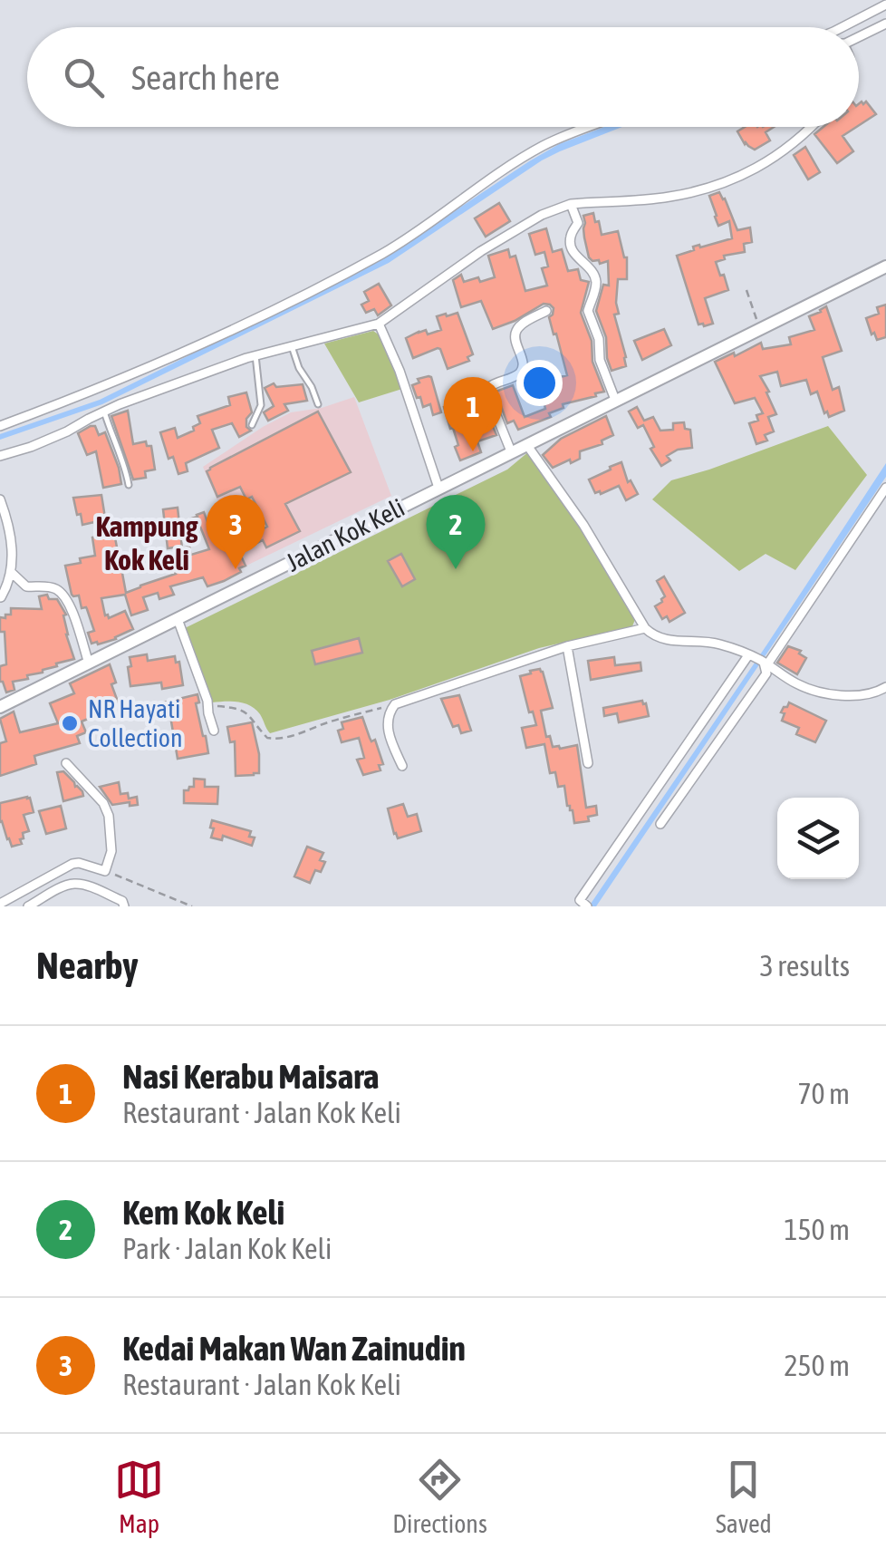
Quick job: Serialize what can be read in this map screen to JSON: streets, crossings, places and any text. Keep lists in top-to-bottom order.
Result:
{
  "streets": {
    "street": ["Jalan Kok Keli"]
  },
  "districts": ["Kampung Kok Keli"],
  "places": ["NR Hayati Collection"],
  "page": {
    "search": "Search here",
    "pins": ["1", "2", "3"],
    "heading": ["Nearby", "3 results"],
    "list": [
      {
        "mark": "1",
        "name": "Nasi Kerabu Maisara",
        "note": "Restaurant · Jalan Kok Keli",
        "value": "70 m"
      },
      {
        "mark": "2",
        "name": "Kem Kok Keli",
        "note": "Park · Jalan Kok Keli",
        "value": "150 m"
      },
      {
        "mark": "3",
        "name": "Kedai Makan Wan Zainudin",
        "note": "Restaurant · Jalan Kok Keli",
        "value": "250 m"
      }
    ],
    "nav": ["Map", "Directions", "Saved"]
  }
}
